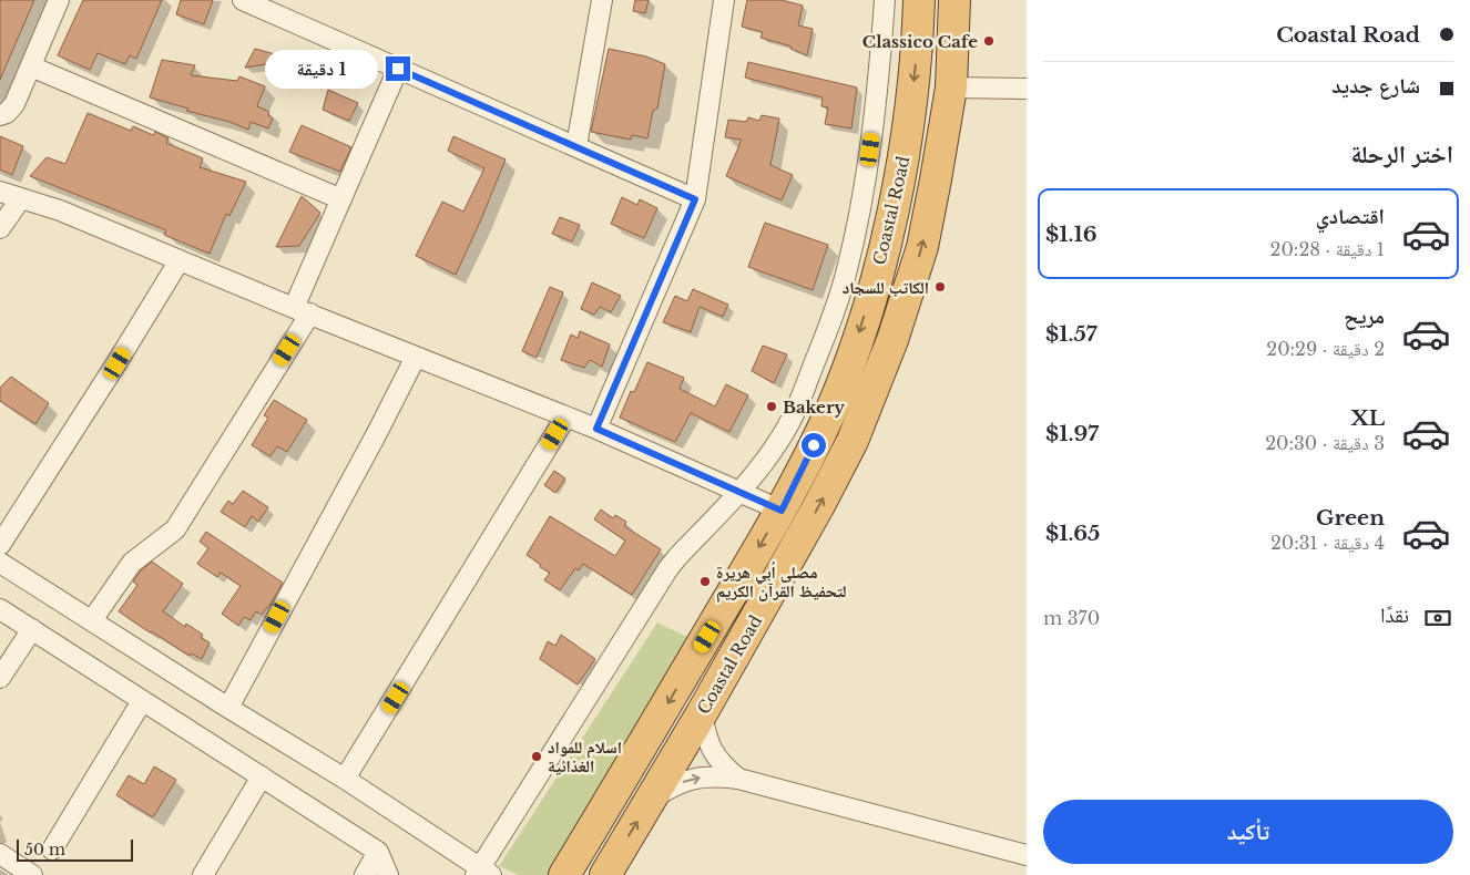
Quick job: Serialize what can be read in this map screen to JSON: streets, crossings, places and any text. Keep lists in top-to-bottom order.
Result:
{
  "streets": {
    "highway": ["Coastal Road"]
  },
  "places": [
    "Classico Cafe",
    "الكاتب للسجاد",
    "Bakery",
    "مصلى أبي هريرة لتحفيظ القرآن الكريم",
    "اسلام للمواد الغذائية"
  ],
  "scale_bar": "50 m",
  "page": {
    "banner": ["Coastal Road", "شارع جديد"],
    "bubble": "1 دقيقة",
    "heading": "اختر الرحلة",
    "list": [
      {
        "name": "اقتصادي",
        "note": "1 دقيقة · 20:28",
        "value": "$1.16"
      },
      {
        "name": "مريح",
        "note": "2 دقيقة · 20:29",
        "value": "$1.57"
      },
      {
        "name": "XL",
        "note": "3 دقيقة · 20:30",
        "value": "$1.97"
      },
      {
        "name": "Green",
        "note": "4 دقيقة · 20:31",
        "value": "$1.65"
      }
    ],
    "pay": ["نقدًا", "370 m"],
    "buttons": "تأكيد",
    "scale": "50 m"
  }
}
